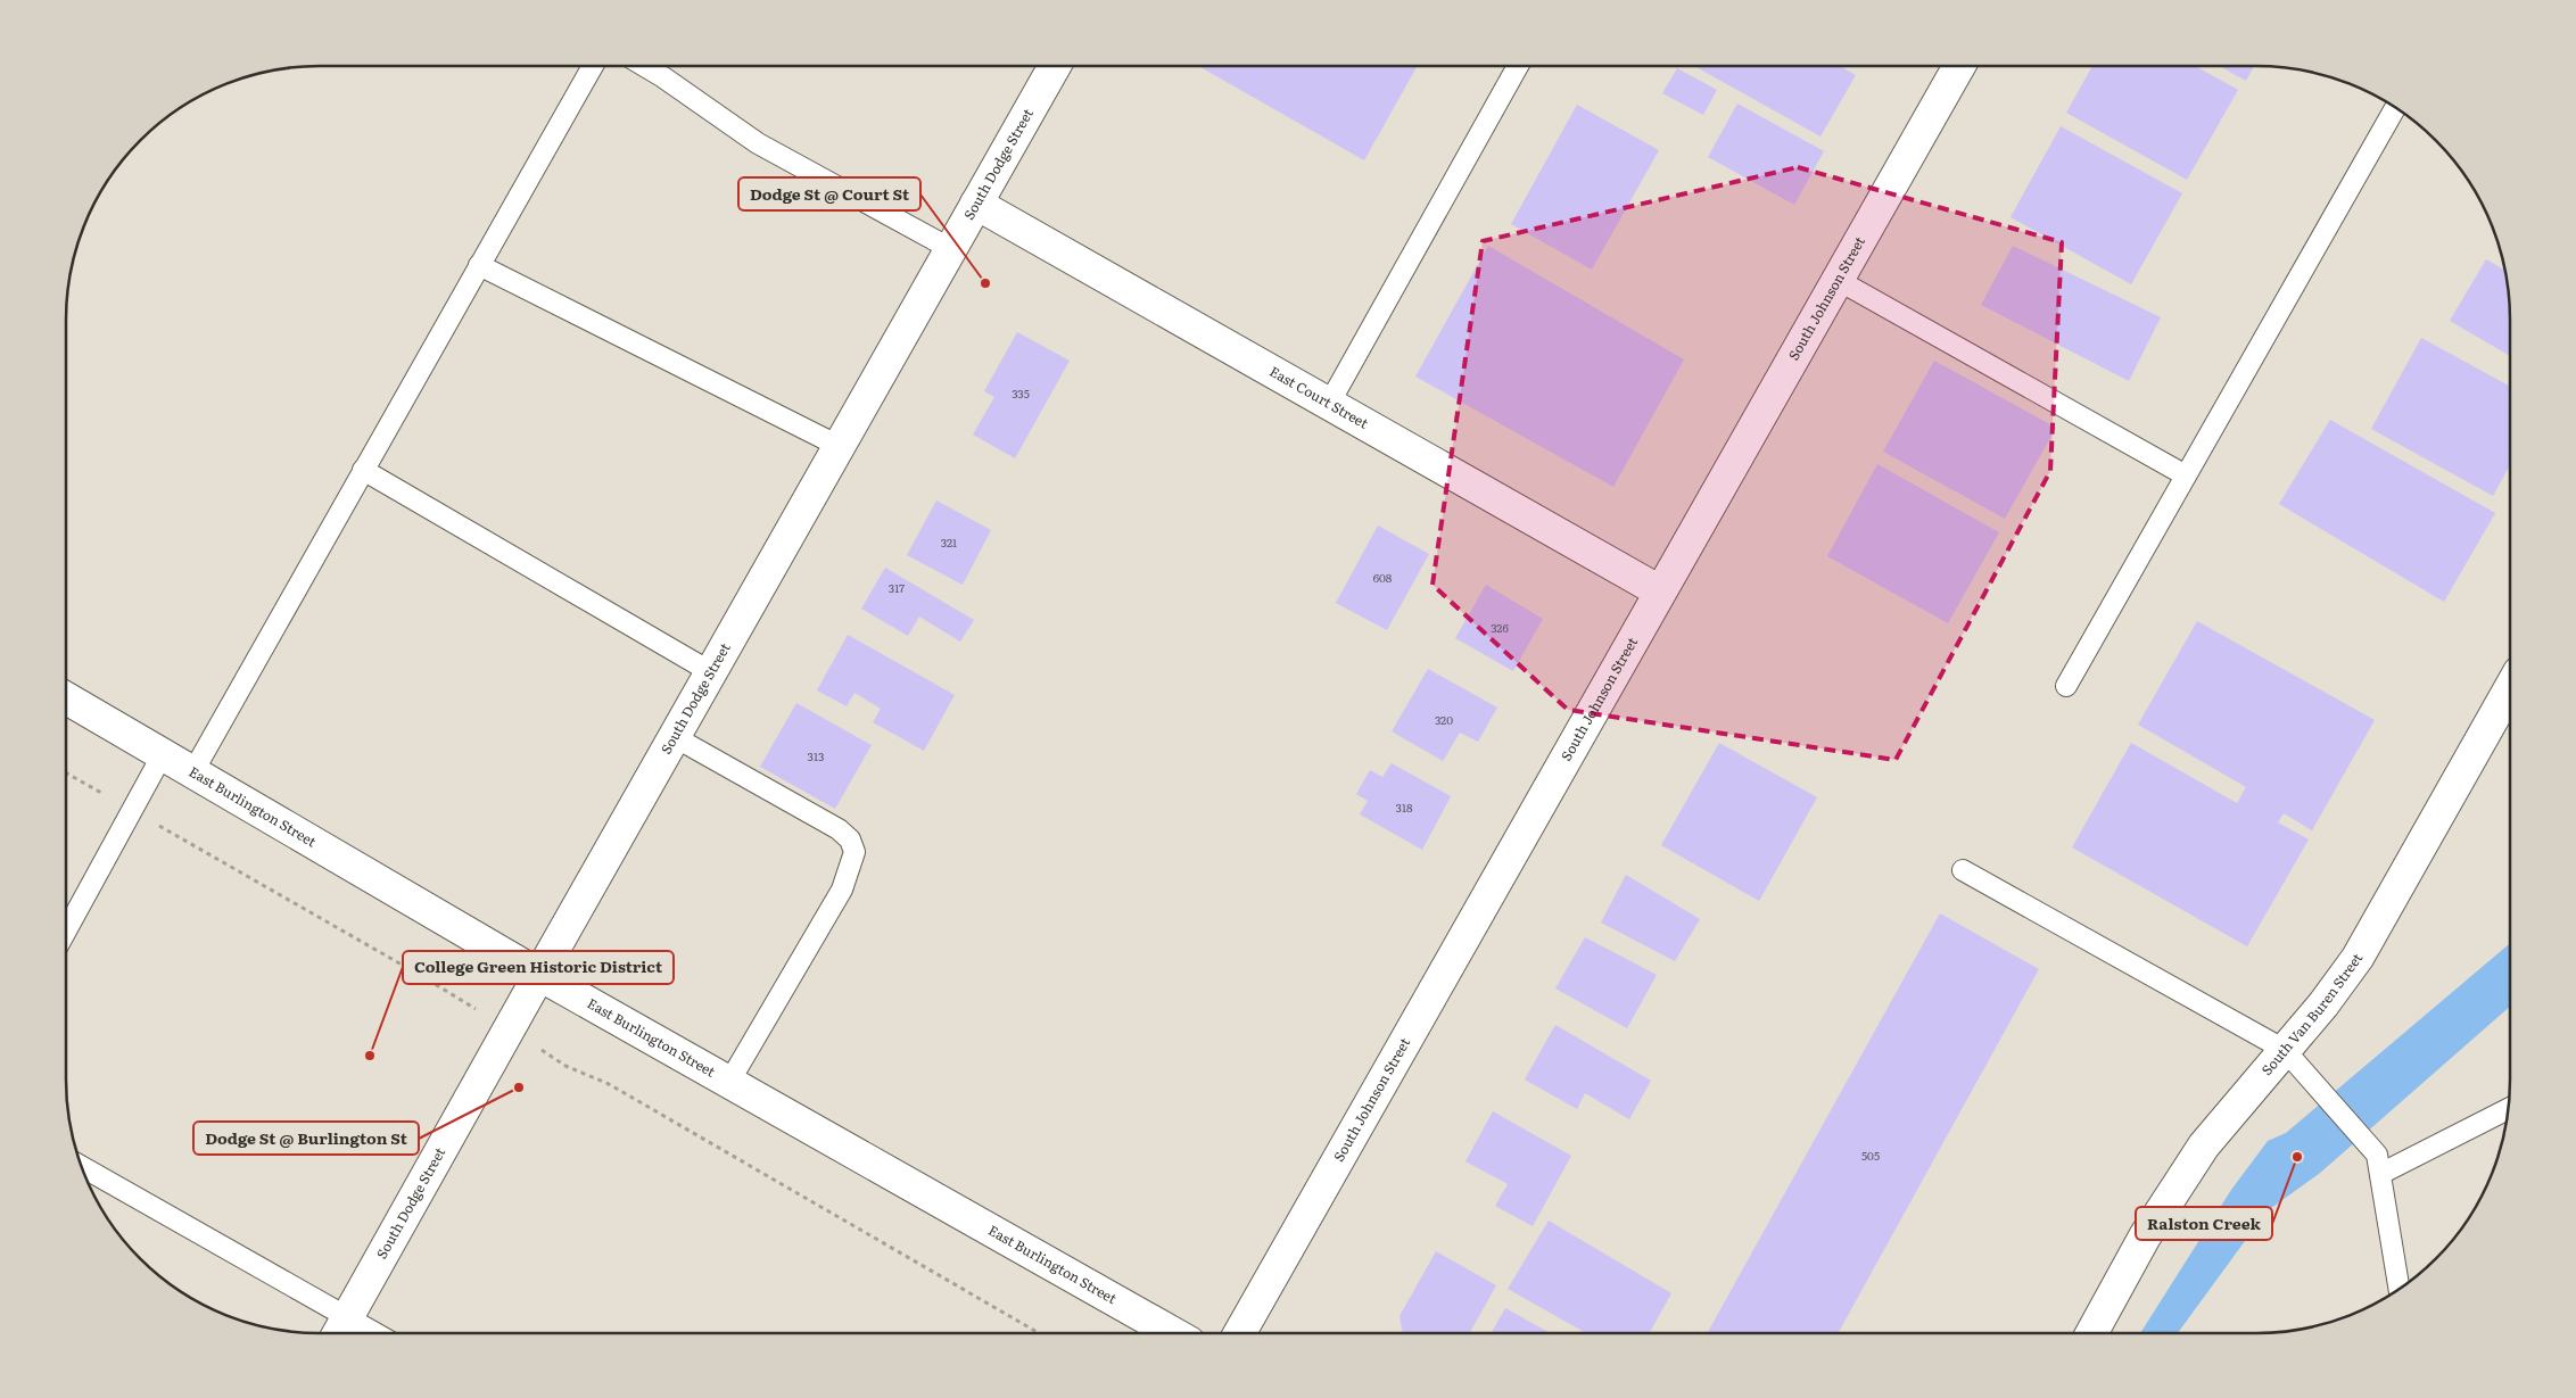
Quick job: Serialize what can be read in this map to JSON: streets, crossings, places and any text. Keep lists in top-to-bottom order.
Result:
{
  "streets": {
    "street": [
      "South Dodge Street",
      "South Johnson Street",
      "East Court Street",
      "East Burlington Street",
      "South Van Buren Street"
    ]
  },
  "crossings": [
    ["South Dodge Street", "East Court Street"],
    ["South Dodge Street", "East Burlington Street"],
    ["South Johnson Street", "East Court Street"]
  ],
  "places": [
    "Dodge St @ Court St",
    "College Green Historic District",
    "Dodge St @ Burlington St",
    "Ralston Creek"
  ],
  "house_numbers": [
    "335",
    "321",
    "608",
    "317",
    "326",
    "320",
    "313",
    "318",
    "505"
  ]
}
